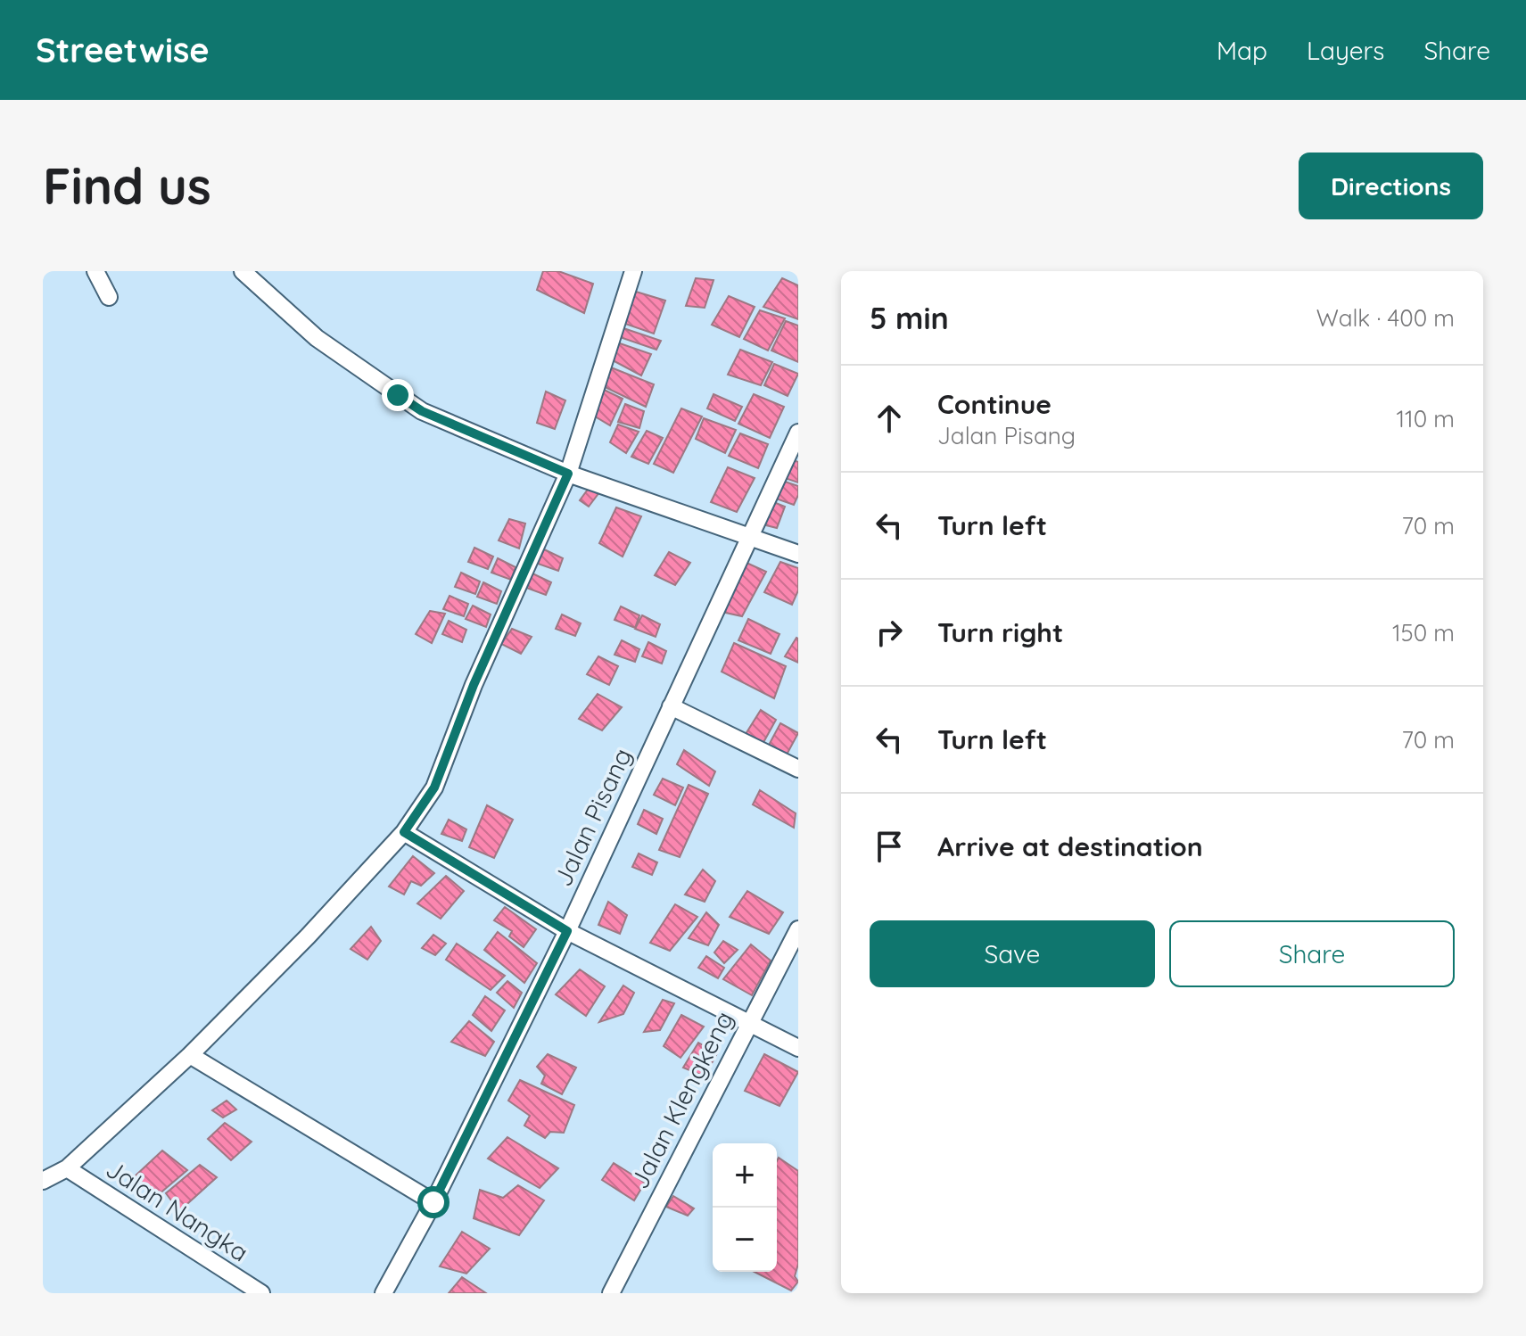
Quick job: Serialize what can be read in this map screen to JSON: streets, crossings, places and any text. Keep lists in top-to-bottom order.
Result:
{
  "streets": {
    "street": ["Jalan Pisang", "Jalan Klengkeng", "Jalan Nangka"]
  },
  "page": {
    "header": "Streetwise",
    "nav": ["Map", "Layers", "Share"],
    "buttons": [
      "Directions",
      ["Save", "Share"]
    ],
    "title": "Find us",
    "heading": ["5 min", "Walk · 400 m"],
    "list": [
      ["Continue", "Jalan Pisang", "110 m"],
      ["Turn left", "70 m"],
      ["Turn right", "150 m"],
      ["Turn left", "70 m"],
      "Arrive at destination"
    ],
    "map_buttons": ["+", "−"]
  }
}
